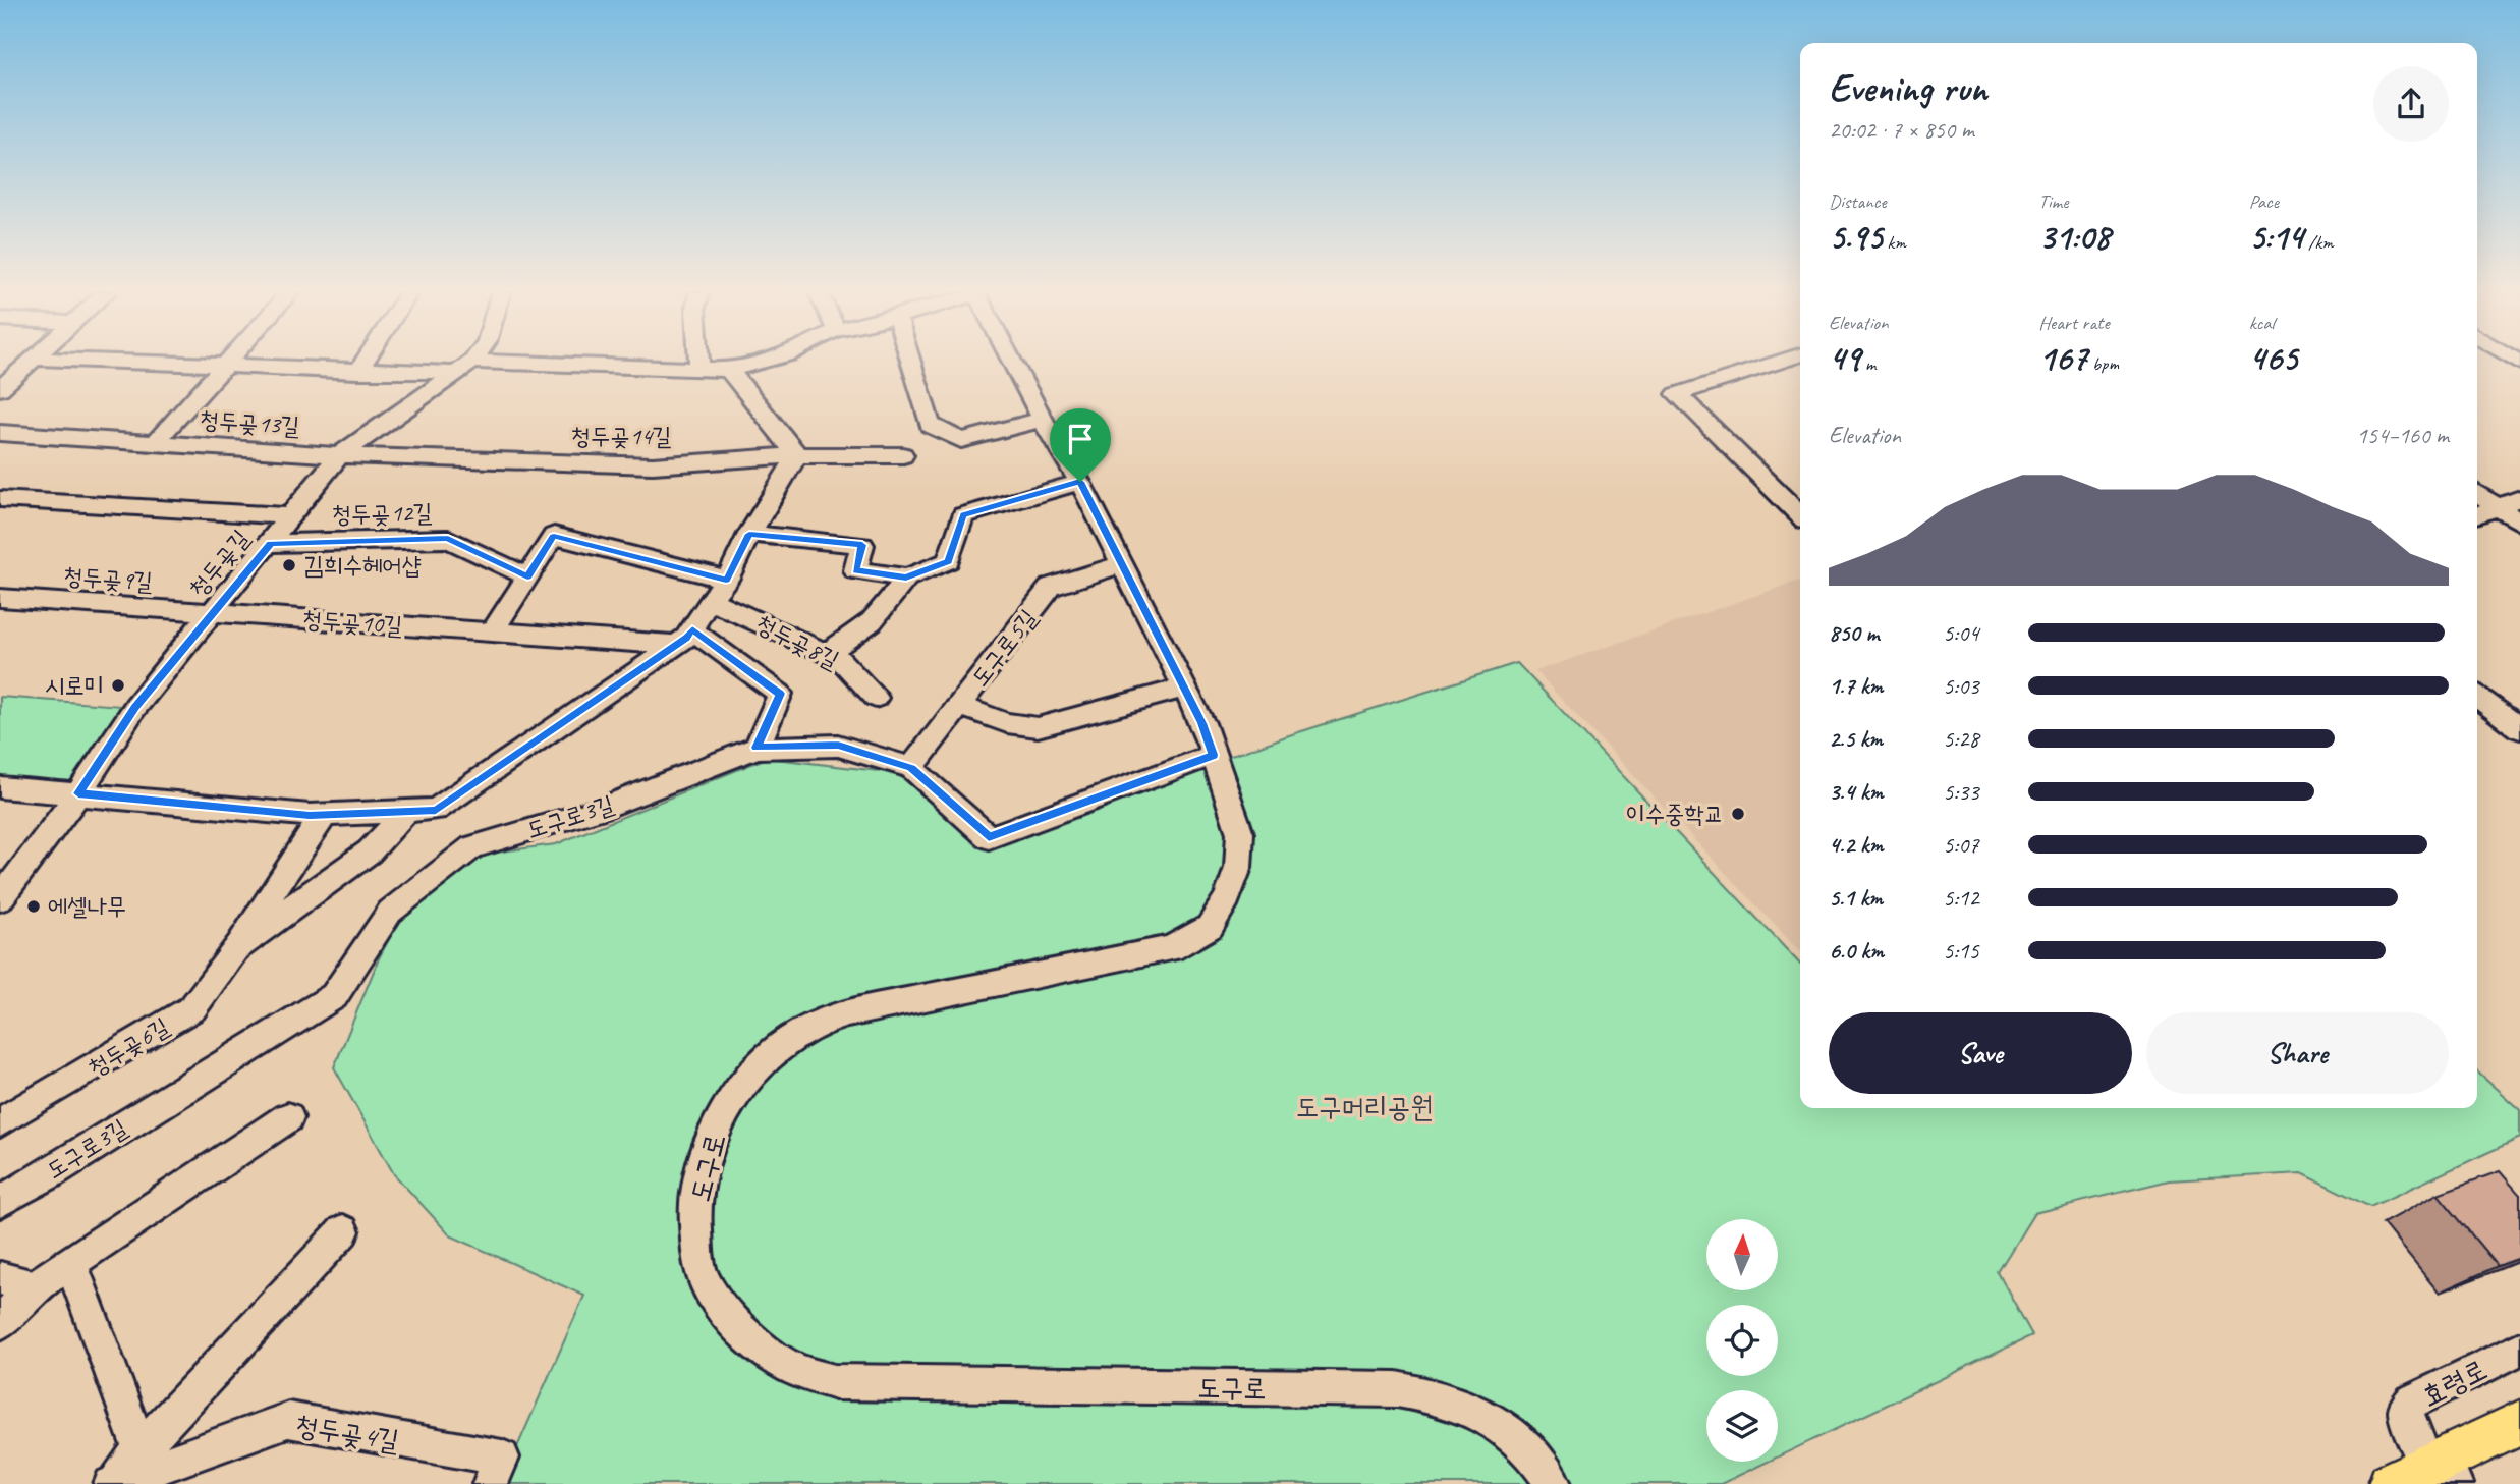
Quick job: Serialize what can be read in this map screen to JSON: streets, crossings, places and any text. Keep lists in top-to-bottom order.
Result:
{
  "streets": {
    "main road": ["효령로"],
    "street": [
      "청두곶13길",
      "청두곶14길",
      "청두곶12길",
      "청두곶길",
      "청두곶9길",
      "청두곶10길",
      "청두곶8길",
      "도구로5길",
      "도구로3길",
      "청두곶6길",
      "도구로",
      "청두곶4길"
    ]
  },
  "crossings": [
    ["청두곶13길", "청두곶14길"],
    ["청두곶13길", "청두곶길"],
    ["청두곶14길", "청두곶길"],
    ["청두곶12길", "청두곶길"],
    ["청두곶길", "청두곶9길"],
    ["청두곶길", "청두곶10길"],
    ["청두곶9길", "청두곶10길"],
    ["청두곶10길", "청두곶8길"],
    ["청두곶8길", "도구로3길"],
    ["도구로5길", "도구로3길"],
    ["도구로5길", "도구로"],
    ["도구로3길", "도구로"]
  ],
  "parks": ["도구머리공원"],
  "places": [
    "김희수헤어샵",
    "시로미",
    "이수중학교",
    "에셀나무"
  ],
  "north": "top",
  "page": {
    "heading": ["Evening run", "20:02 · 7 × 850 m"],
    "stats": [
      ["Distance", "5.95 km"],
      ["Time", "31:08"],
      ["Pace", "5:14 /km"],
      ["Elevation", "49 m"],
      ["Heart rate", "167 bpm"],
      ["kcal", "465"]
    ],
    "chart": ["Elevation", "154–160 m"],
    "list": [
      {
        "name": "850 m",
        "note": "5:04"
      },
      {
        "name": "1.7 km",
        "note": "5:03"
      },
      {
        "name": "2.5 km",
        "note": "5:28"
      },
      {
        "name": "3.4 km",
        "note": "5:33"
      },
      {
        "name": "4.2 km",
        "note": "5:07"
      },
      {
        "name": "5.1 km",
        "note": "5:12"
      },
      {
        "name": "6.0 km",
        "note": "5:15"
      }
    ],
    "buttons": ["Save", "Share"]
  }
}
